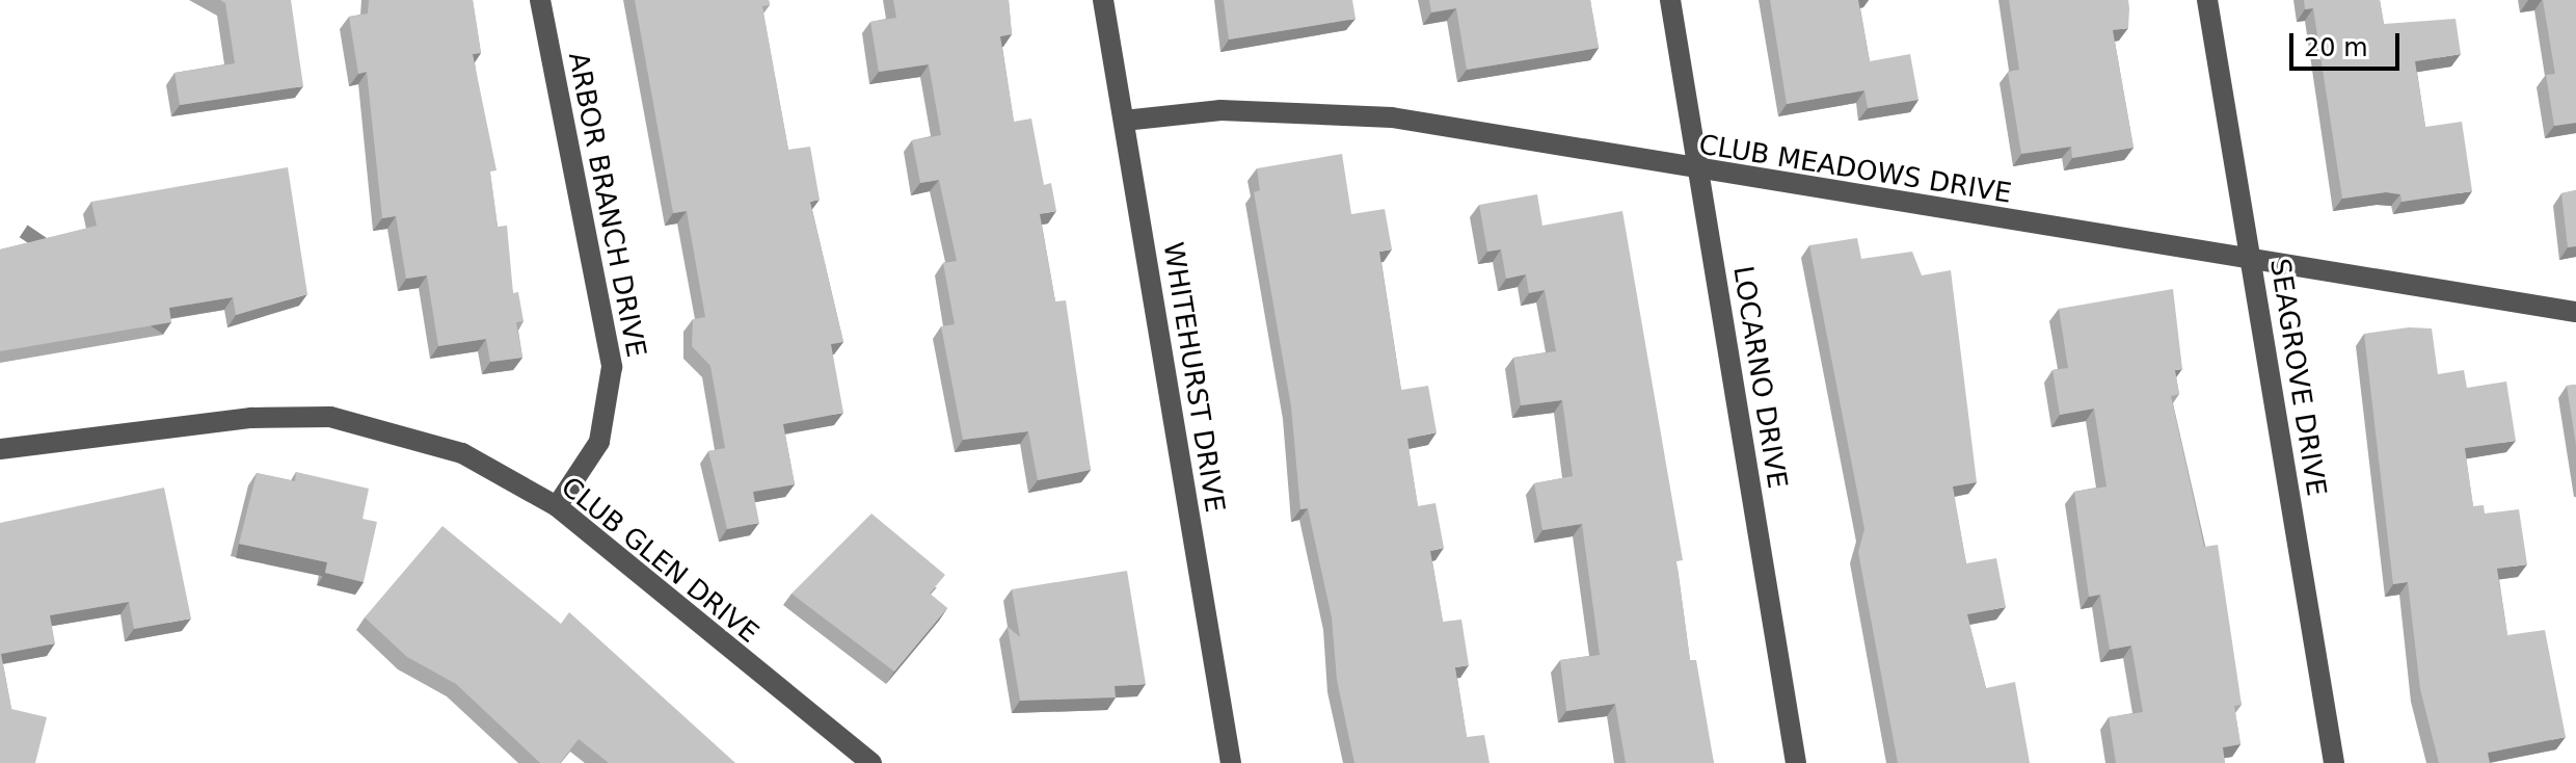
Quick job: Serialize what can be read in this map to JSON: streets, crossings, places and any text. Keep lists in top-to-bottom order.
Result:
{
  "streets": {
    "street": [
      "CLUB MEADOWS DRIVE",
      "ARBOR BRANCH DRIVE",
      "WHITEHURST DRIVE",
      "LOCARNO DRIVE",
      "SEAGROVE DRIVE",
      "CLUB GLEN DRIVE"
    ]
  },
  "crossings": [
    ["CLUB MEADOWS DRIVE", "WHITEHURST DRIVE"],
    ["CLUB MEADOWS DRIVE", "LOCARNO DRIVE"],
    ["CLUB MEADOWS DRIVE", "SEAGROVE DRIVE"],
    ["ARBOR BRANCH DRIVE", "CLUB GLEN DRIVE"]
  ],
  "scale_bar": "20 m"
}
